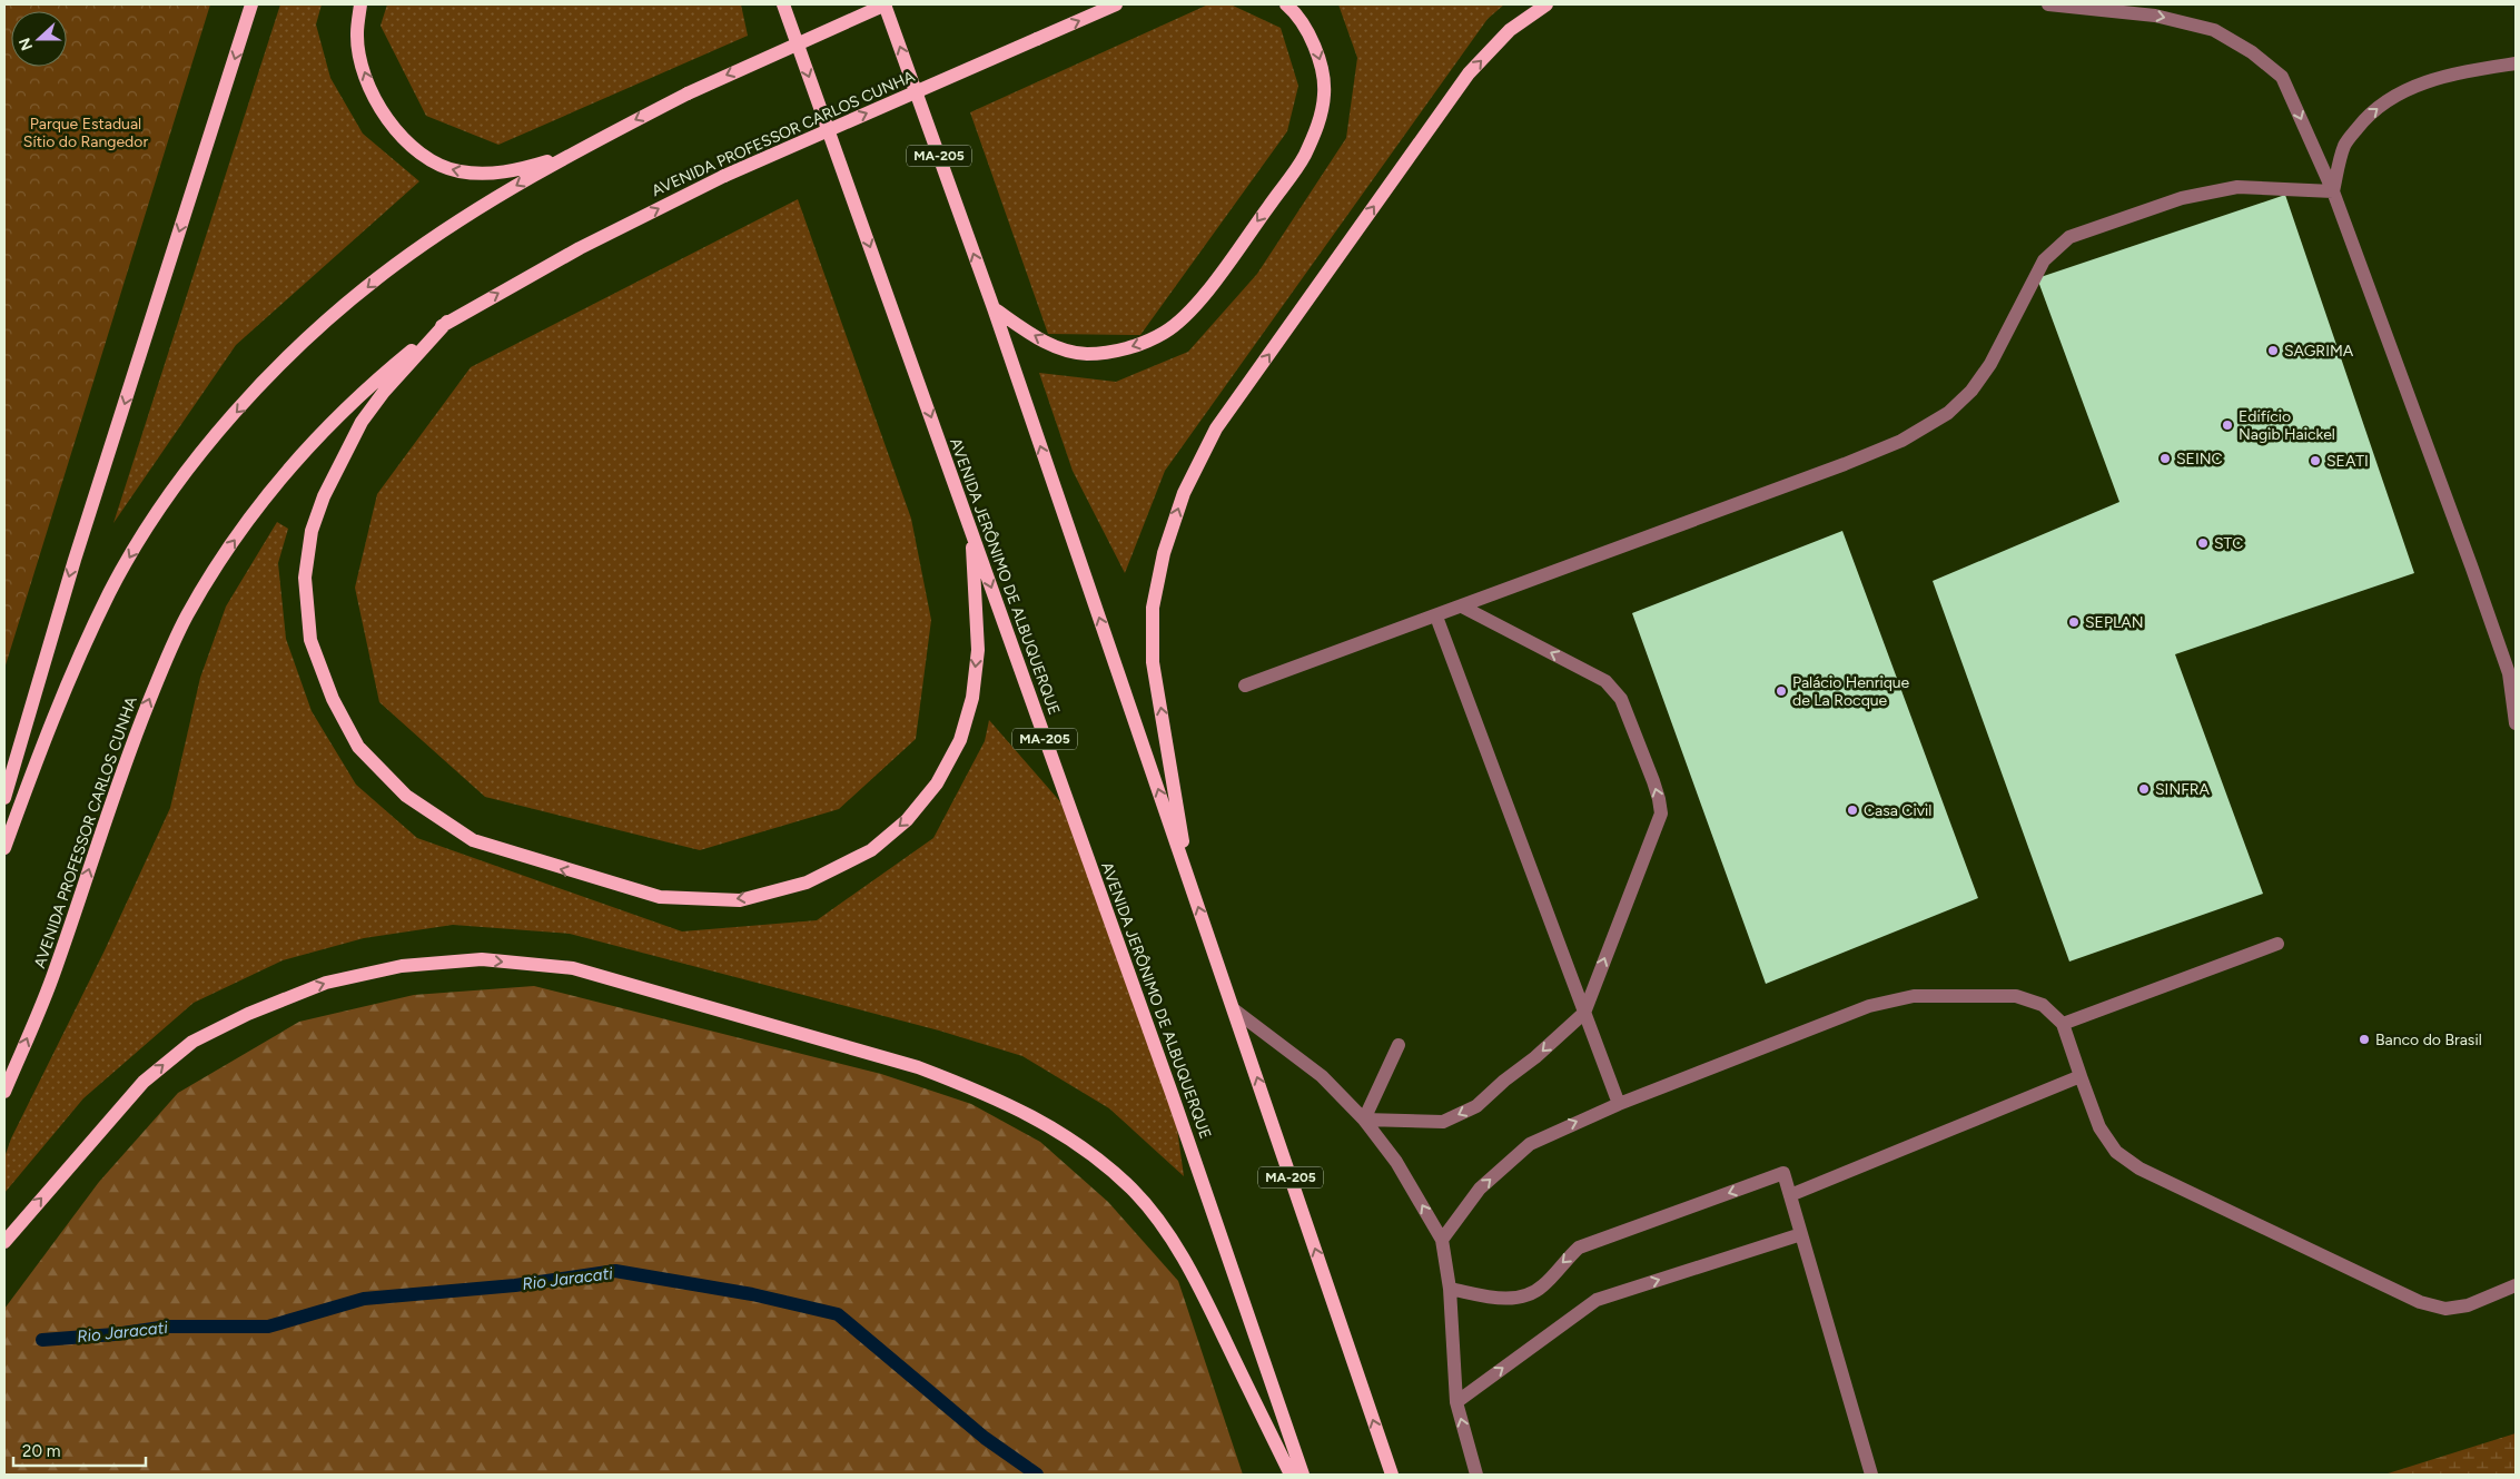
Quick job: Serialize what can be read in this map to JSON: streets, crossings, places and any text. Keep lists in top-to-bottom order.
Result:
{
  "streets": {
    "main road": ["AVENIDA PROFESSOR CARLOS CUNHA", "MA-205", "AVENIDA JERÔNIMO DE ALBUQUERQUE"]
  },
  "water": ["Rio Jaracati"],
  "parks": ["Parque Estadual Sítio do Rangedor"],
  "places": [
    "SAGRIMA",
    "Edifício Nagib Haickel",
    "SEINC",
    "SEATI",
    "STC",
    "SEPLAN",
    "Palácio Henrique de La Rocque",
    "SINFRA",
    "Casa Civil",
    "Banco do Brasil"
  ],
  "scale_bar": "20 m",
  "north": "left"
}
